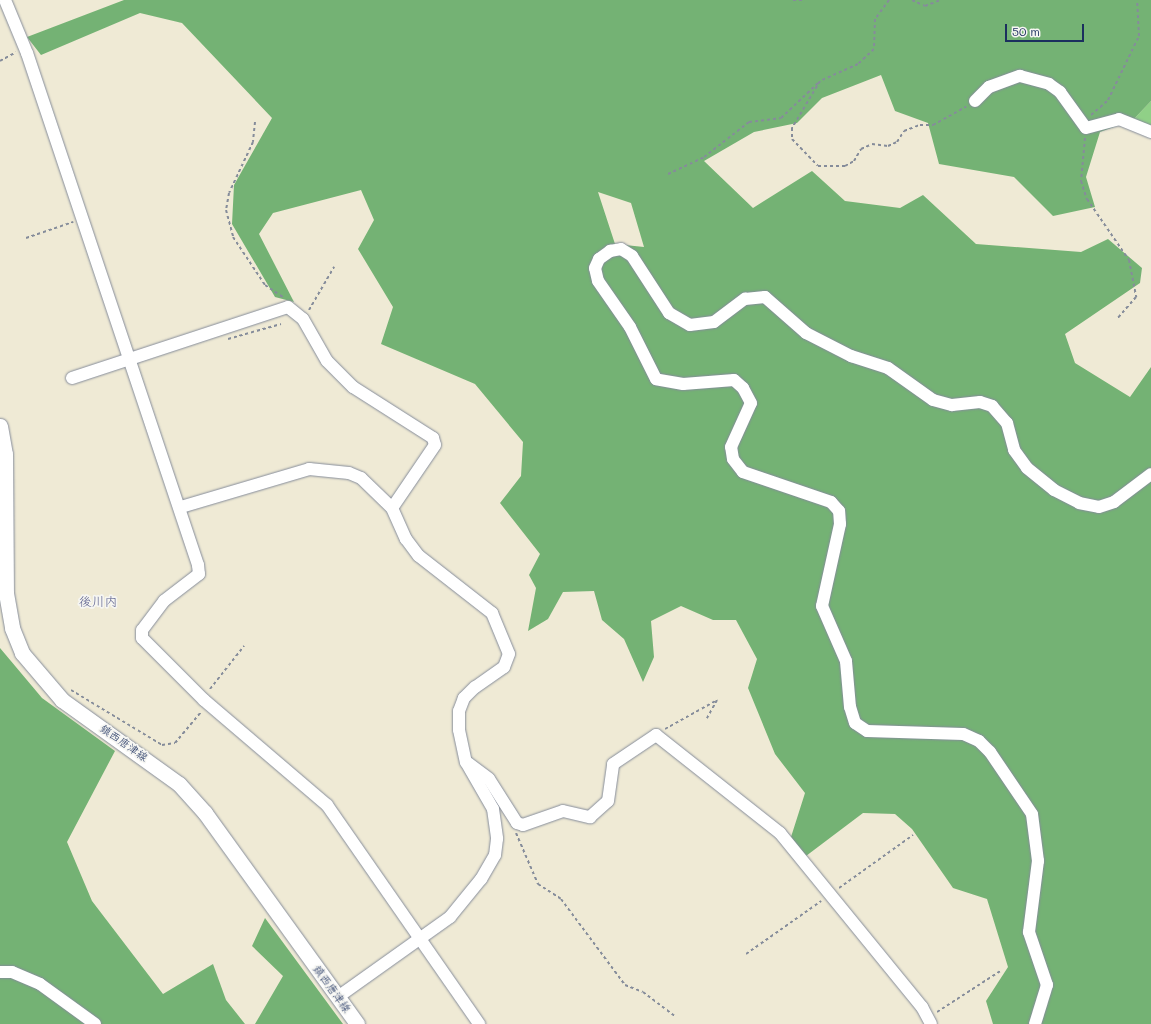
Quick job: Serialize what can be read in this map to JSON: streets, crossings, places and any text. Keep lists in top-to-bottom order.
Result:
{
  "streets": {
    "main road": ["鎮西唐津線"]
  },
  "districts": ["後川内"],
  "scale_bar": "50 m"
}
